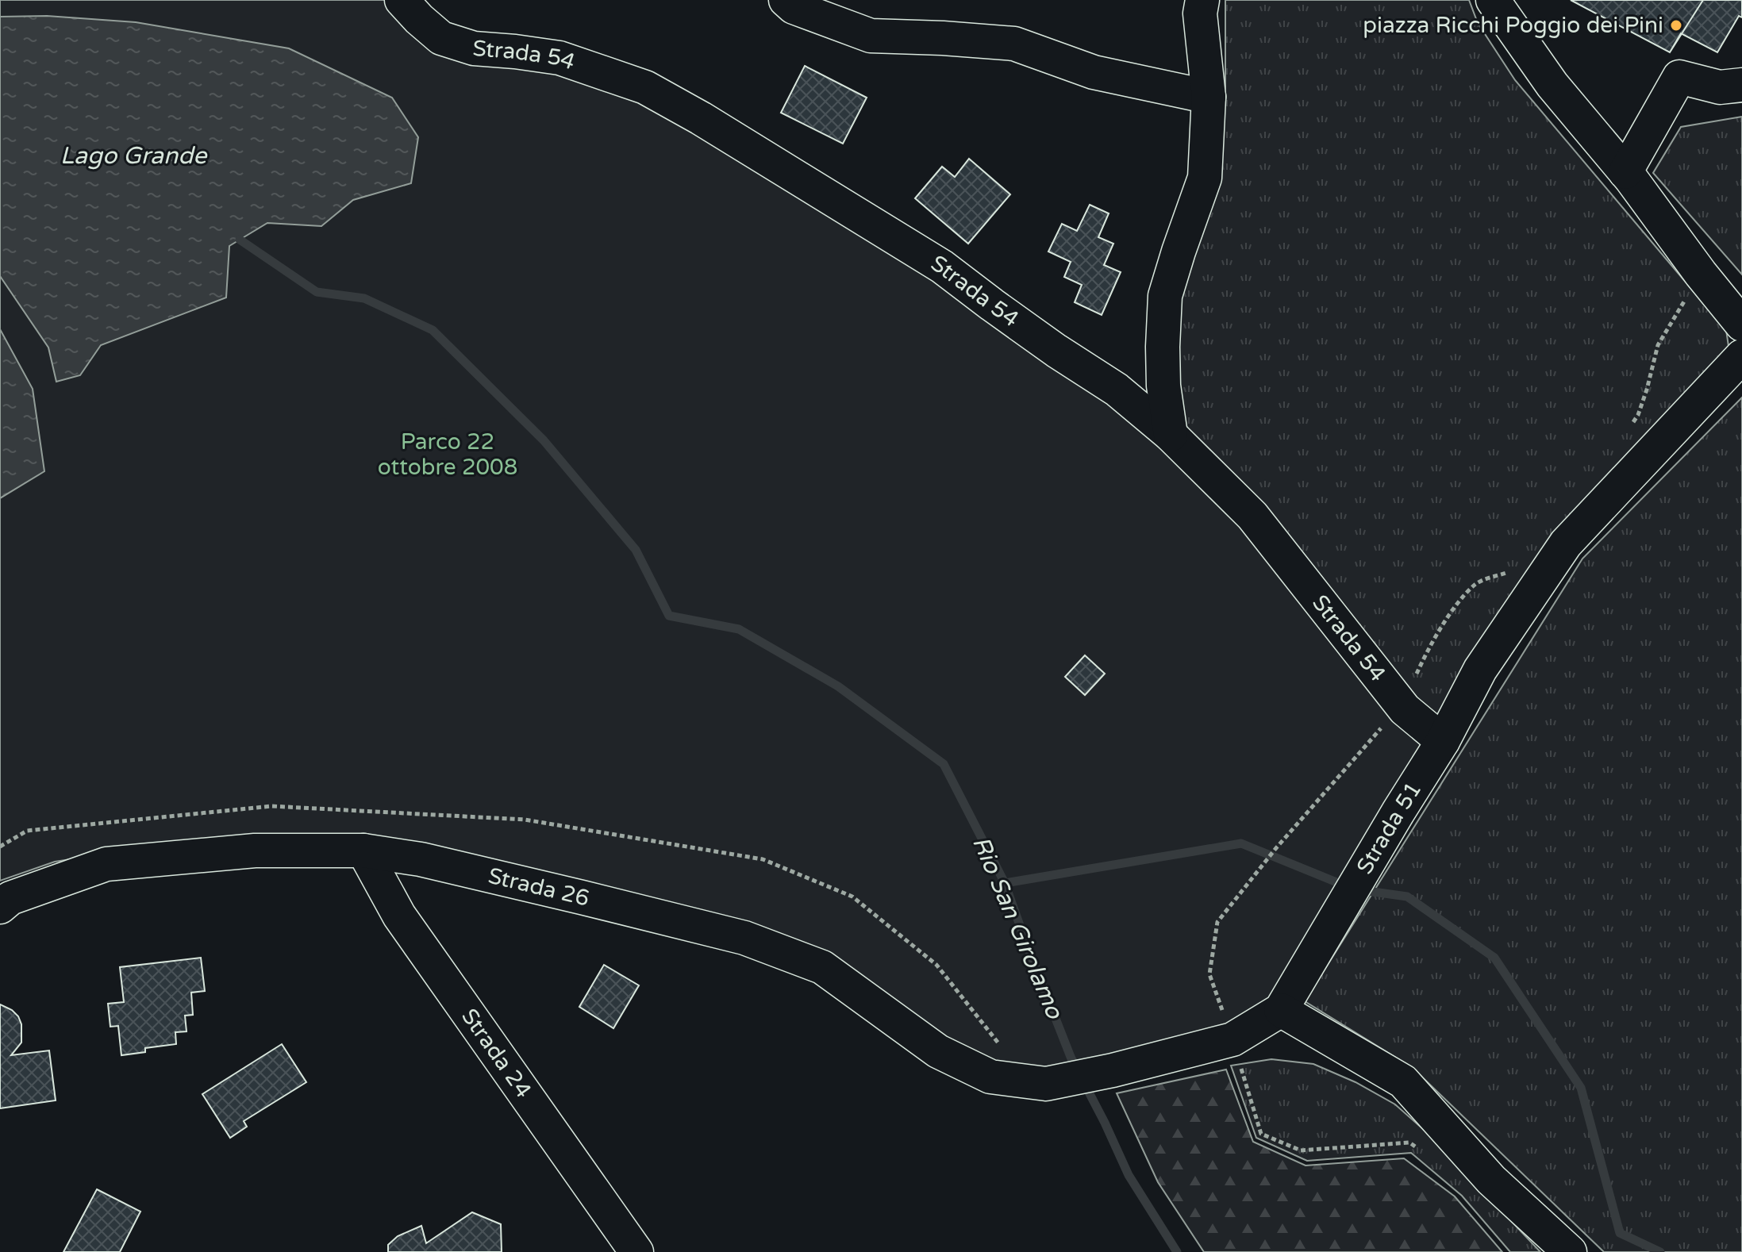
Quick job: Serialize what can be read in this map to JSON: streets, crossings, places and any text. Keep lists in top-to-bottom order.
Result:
{
  "streets": {
    "street": [
      "Strada 54",
      "Strada 51",
      "Strada 26",
      "Strada 24"
    ]
  },
  "crossings": [
    ["Strada 54", "Strada 51"],
    ["Strada 51", "Strada 26"],
    ["Strada 26", "Strada 24"]
  ],
  "water": ["Lago Grande", "Rio San Girolamo"],
  "parks": ["Parco 22 ottobre 2008"],
  "places": ["piazza Ricchi Poggio dei Pini"]
}
